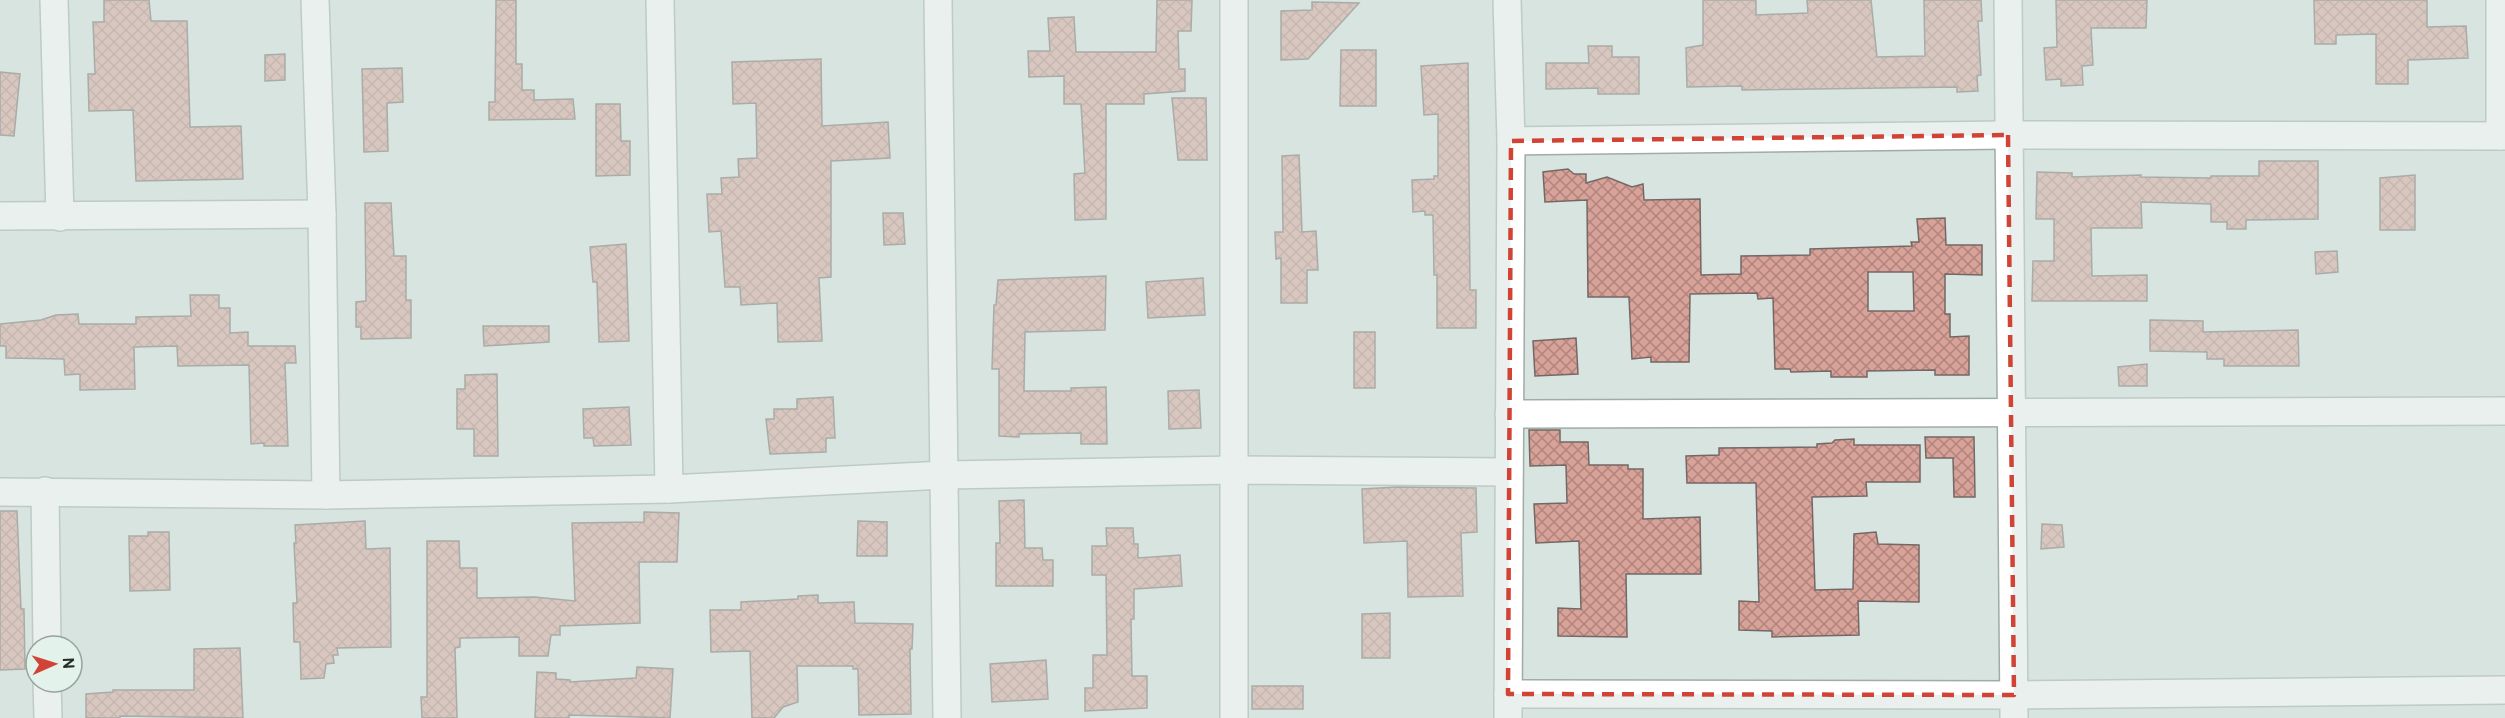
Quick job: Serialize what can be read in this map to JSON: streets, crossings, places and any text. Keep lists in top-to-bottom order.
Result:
{
  "north": "right"
}
